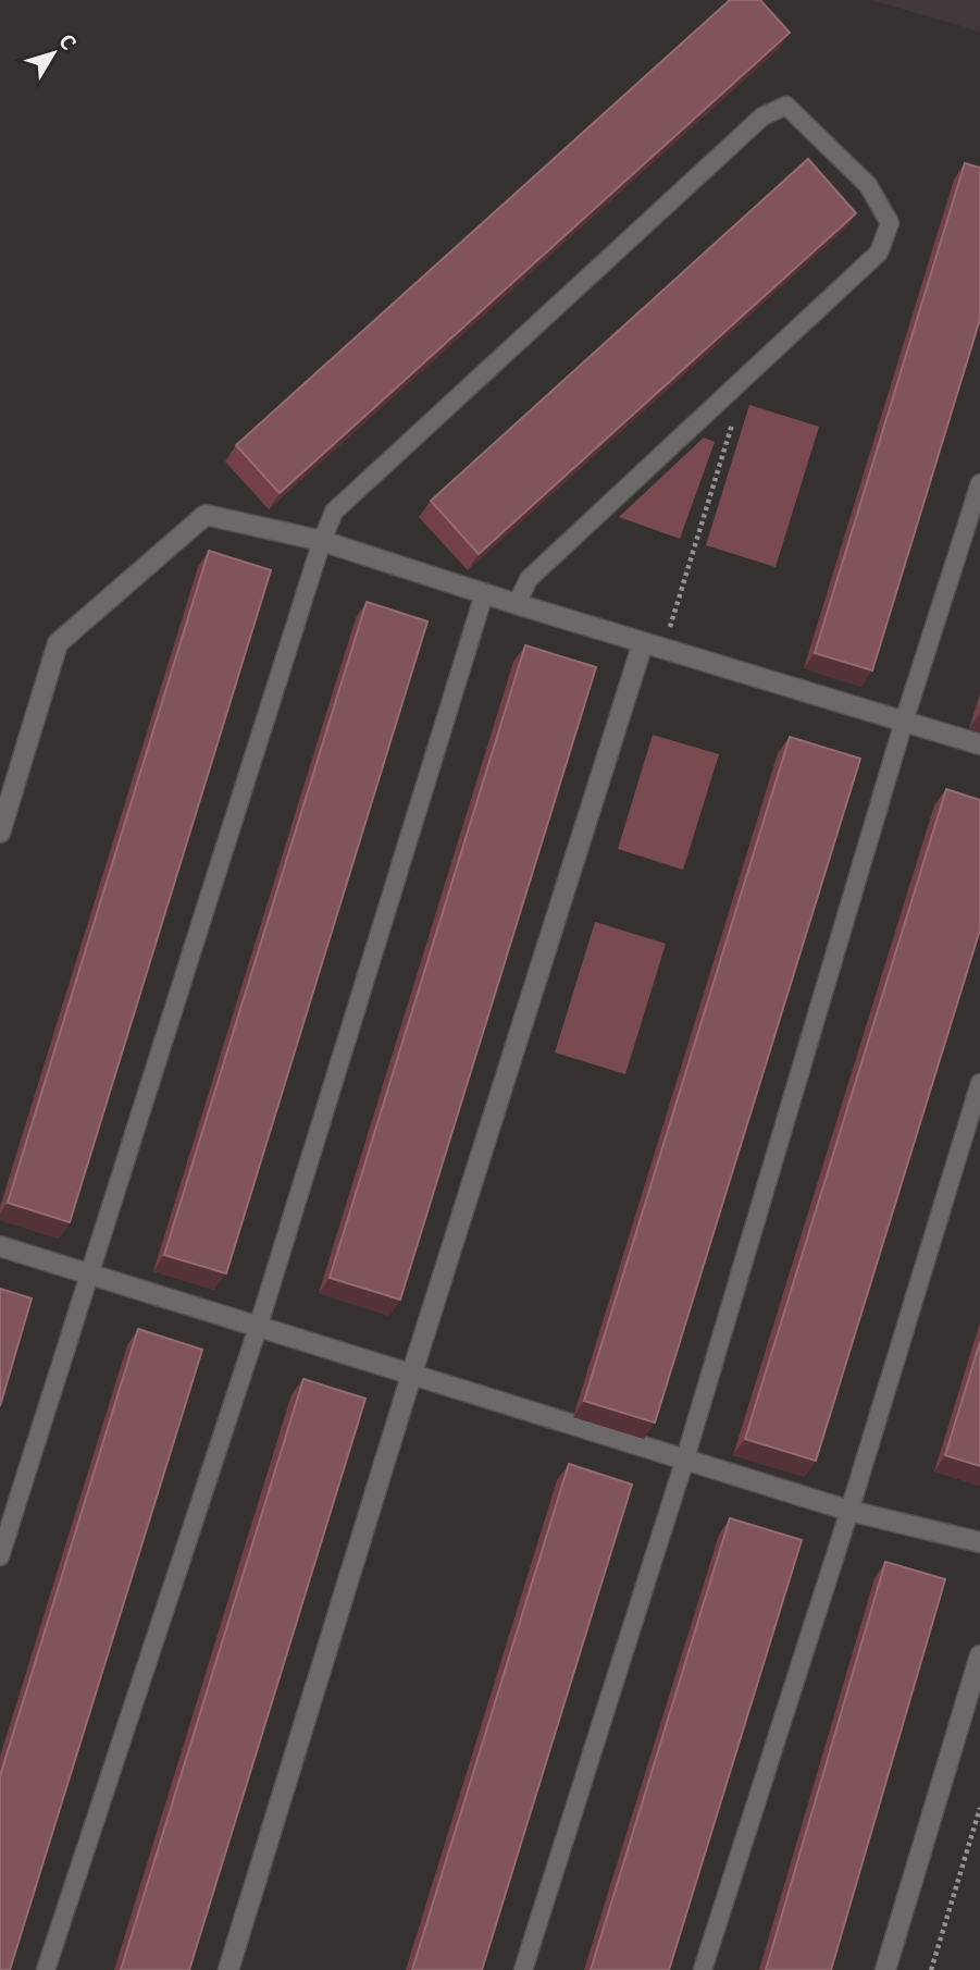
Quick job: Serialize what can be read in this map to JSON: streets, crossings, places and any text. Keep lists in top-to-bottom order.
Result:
{
  "north": "top right"
}
